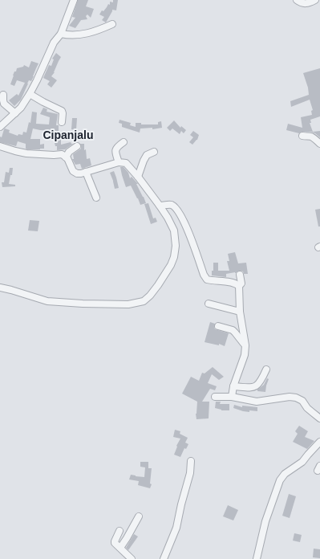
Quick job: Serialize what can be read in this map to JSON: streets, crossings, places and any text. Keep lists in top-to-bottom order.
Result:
{
  "districts": ["Cipanjalu"]
}
